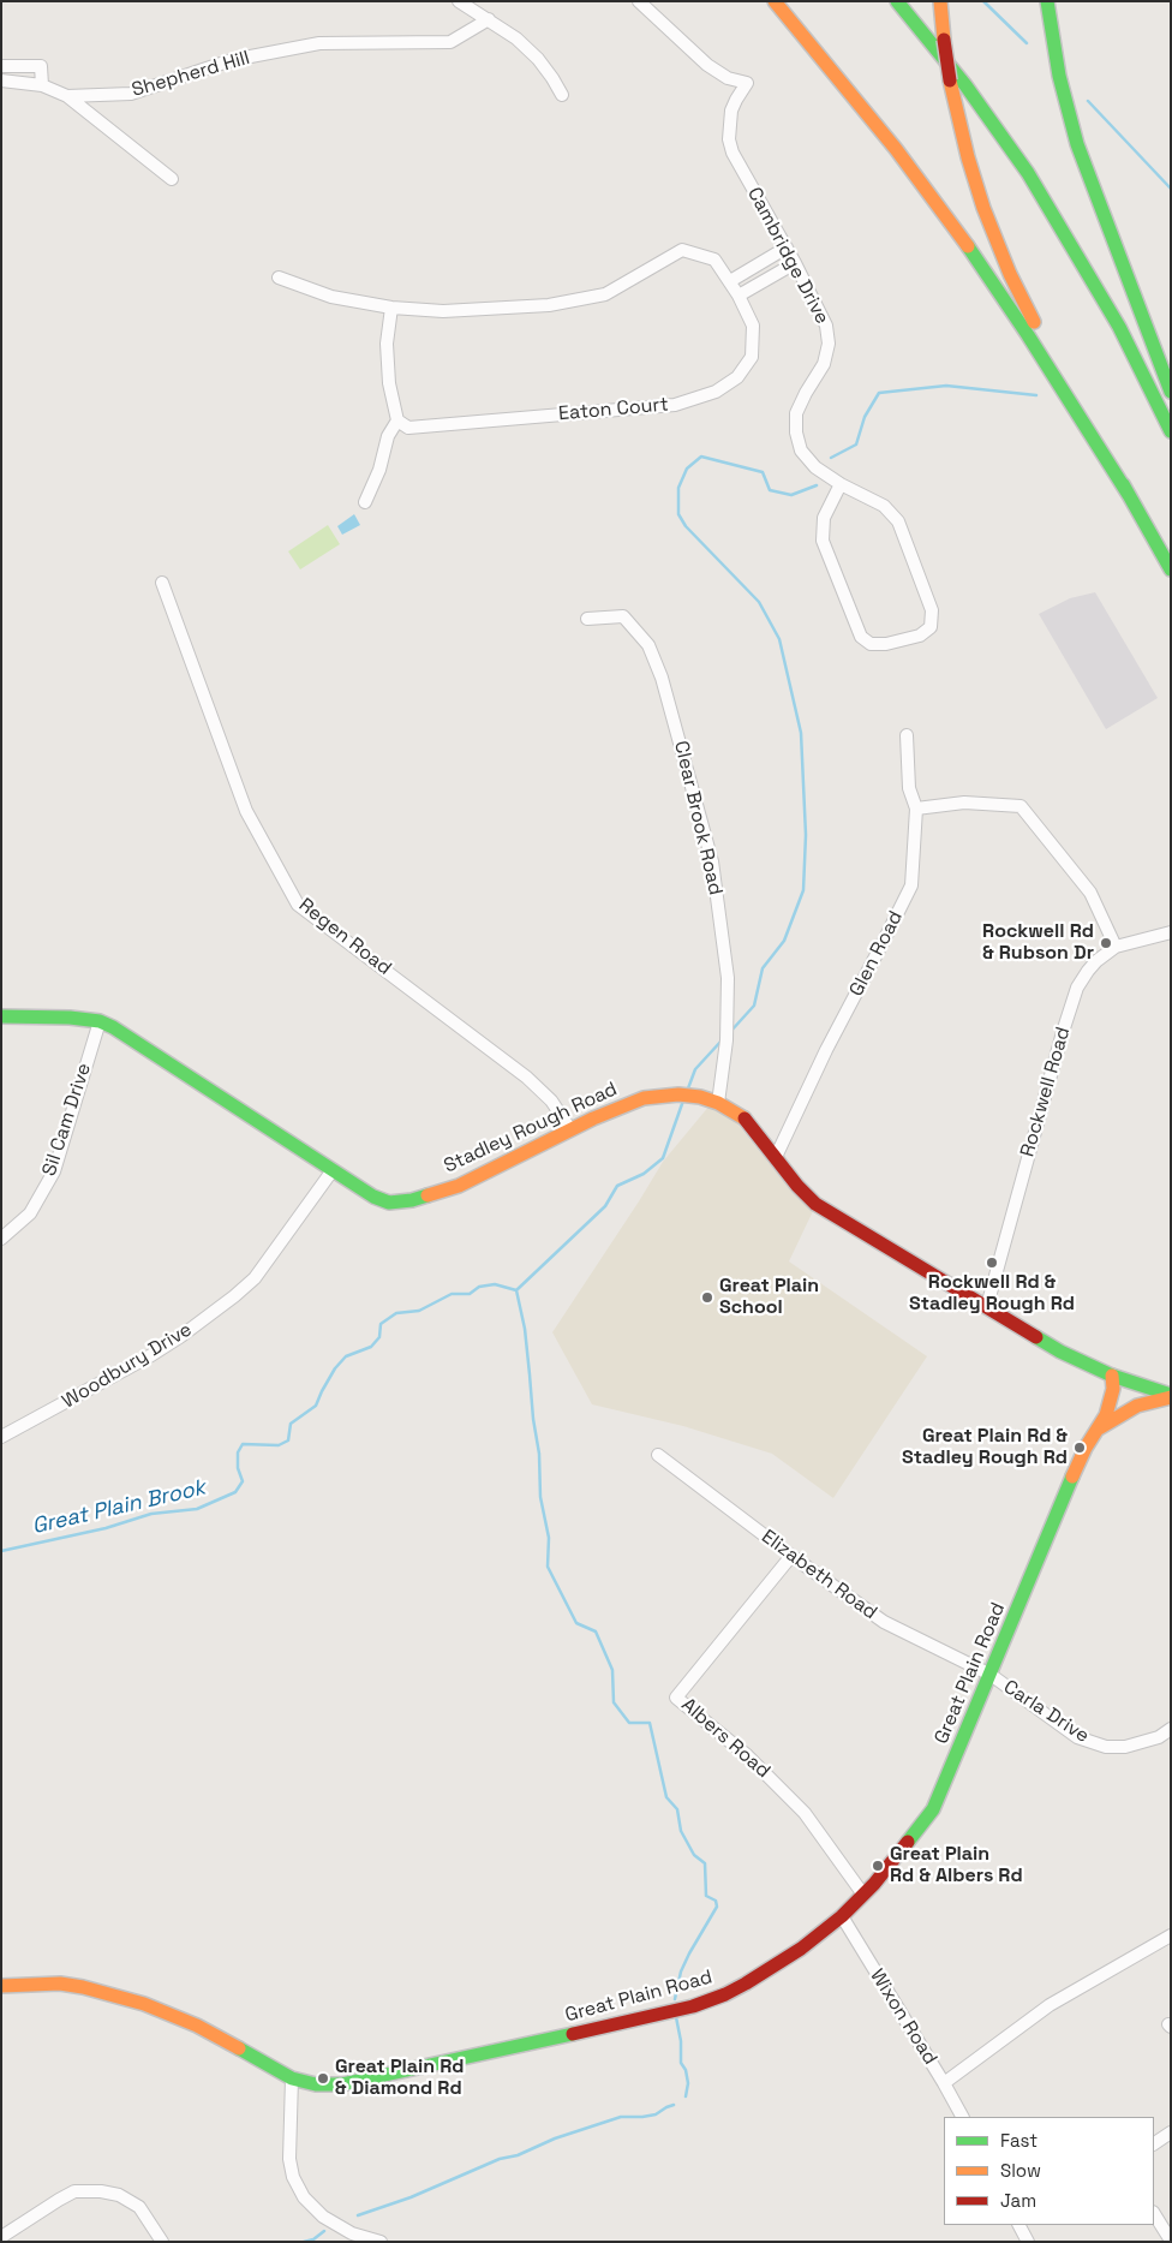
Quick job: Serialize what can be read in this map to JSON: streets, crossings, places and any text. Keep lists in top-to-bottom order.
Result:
{
  "streets": {
    "main road": ["Stadley Rough Road", "Great Plain Road"],
    "street": [
      "Shepherd Hill",
      "Cambridge Drive",
      "Eaton Court",
      "Clear Brook Road",
      "Regen Road",
      "Glen Road",
      "Rockwell Road",
      "Sil Cam Drive",
      "Woodbury Drive",
      "Elizabeth Road",
      "Carla Drive",
      "Albers Road",
      "Wixon Road"
    ]
  },
  "crossings": [
    ["Clear Brook Road", "Stadley Rough Road"],
    ["Regen Road", "Stadley Rough Road"],
    ["Glen Road", "Stadley Rough Road"],
    ["Rockwell Road", "Stadley Rough Road"],
    ["Sil Cam Drive", "Stadley Rough Road"],
    ["Stadley Rough Road", "Woodbury Drive"],
    ["Stadley Rough Road", "Great Plain Road"],
    ["Elizabeth Road", "Great Plain Road"],
    ["Elizabeth Road", "Carla Drive"],
    ["Elizabeth Road", "Albers Road"],
    ["Great Plain Road", "Carla Drive"],
    ["Great Plain Road", "Albers Road"],
    ["Great Plain Road", "Wixon Road"]
  ],
  "water": ["Great Plain Brook"],
  "places": [
    "Rockwell Rd & Rubson Dr",
    "Rockwell Rd & Stadley Rough Rd",
    "Great Plain School",
    "Great Plain Rd & Stadley Rough Rd",
    "Great Plain Rd & Albers Rd",
    "Great Plain Rd & Diamond Rd"
  ],
  "legend": ["Fast", "Slow", "Jam"]
}
